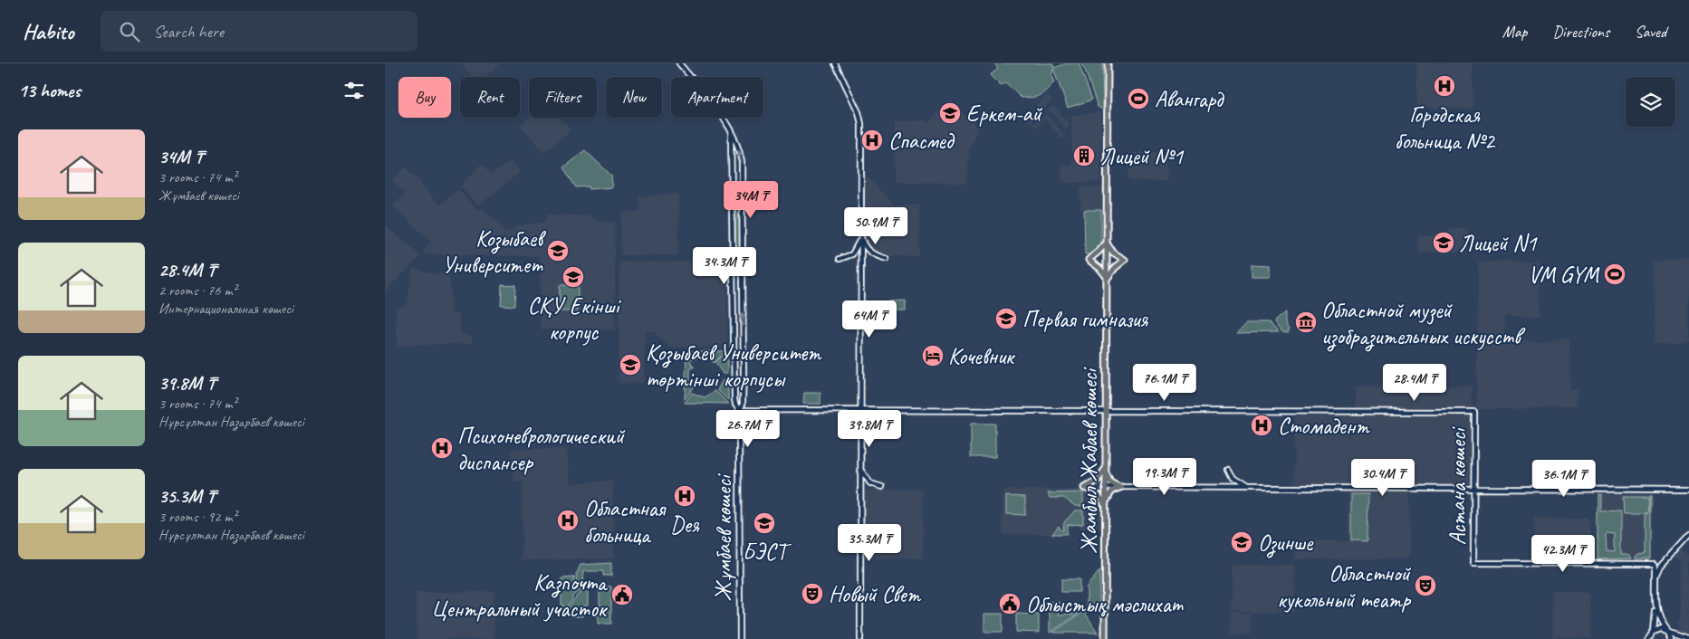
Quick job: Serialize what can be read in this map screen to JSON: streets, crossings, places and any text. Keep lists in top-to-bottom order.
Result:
{
  "streets": {
    "main road": ["Жамбыл Жабаев көшесі", "Астана көшесі", "Жұмбаев көшесі"]
  },
  "crossings": [
    ["Жамбыл Жабаев көшесі", "Астана көшесі"]
  ],
  "places": {
    "hospital": [
      "Городская больница №2",
      "Спасмед",
      "Стомадент",
      "Психоневрологический диспансер",
      "Deя",
      "Областная больница"
    ],
    "sports": ["Авангард", "VM GYM"],
    "school or university": [
      "Еркем-ай",
      "Лицей N1",
      "Козыбаев Университет",
      "СҚУ Екінші корпус",
      "Первая гимназия",
      "Қозыбаев Университет төртінші корпусы",
      "БЭСТ",
      "Озинше"
    ],
    "building": ["Лицей №1"],
    "museum": ["Областной музей изобразительных искусств"],
    "hotel": ["Кочевник"],
    "theatre": ["Областной кукольный театр", "Новый Свет"],
    "public building": ["Казпочта Центральный участок", "Облыстық мәслихат"]
  },
  "page": {
    "header": "Habito",
    "search": "Search here",
    "nav": ["Map", "Directions", "Saved"],
    "heading": "13 homes",
    "chip": [
      "Buy",
      "Rent",
      "Filters",
      "New",
      "Apartment"
    ],
    "list": [
      {
        "name": "34M ₸",
        "note": "3 rooms · 74 m² · Жұмбаев көшесі"
      },
      {
        "name": "28.4M ₸",
        "note": "2 rooms · 76 m² · Интернациональная көшесі"
      },
      {
        "name": "39.8M ₸",
        "note": "3 rooms · 74 m² · Нұрсұлтан Назарбаев көшесі"
      },
      {
        "name": "35.3M ₸",
        "note": "3 rooms · 92 m² · Нұрсұлтан Назарбаев көшесі"
      }
    ],
    "price": [
      "34M ₸",
      "50.9M ₸",
      "34.3M ₸",
      "64M ₸",
      "76.1M ₸",
      "28.4M ₸",
      "26.7M ₸",
      "39.8M ₸",
      "19.3M ₸",
      "30.4M ₸",
      "36.1M ₸",
      "35.3M ₸",
      "42.3M ₸"
    ]
  }
}
